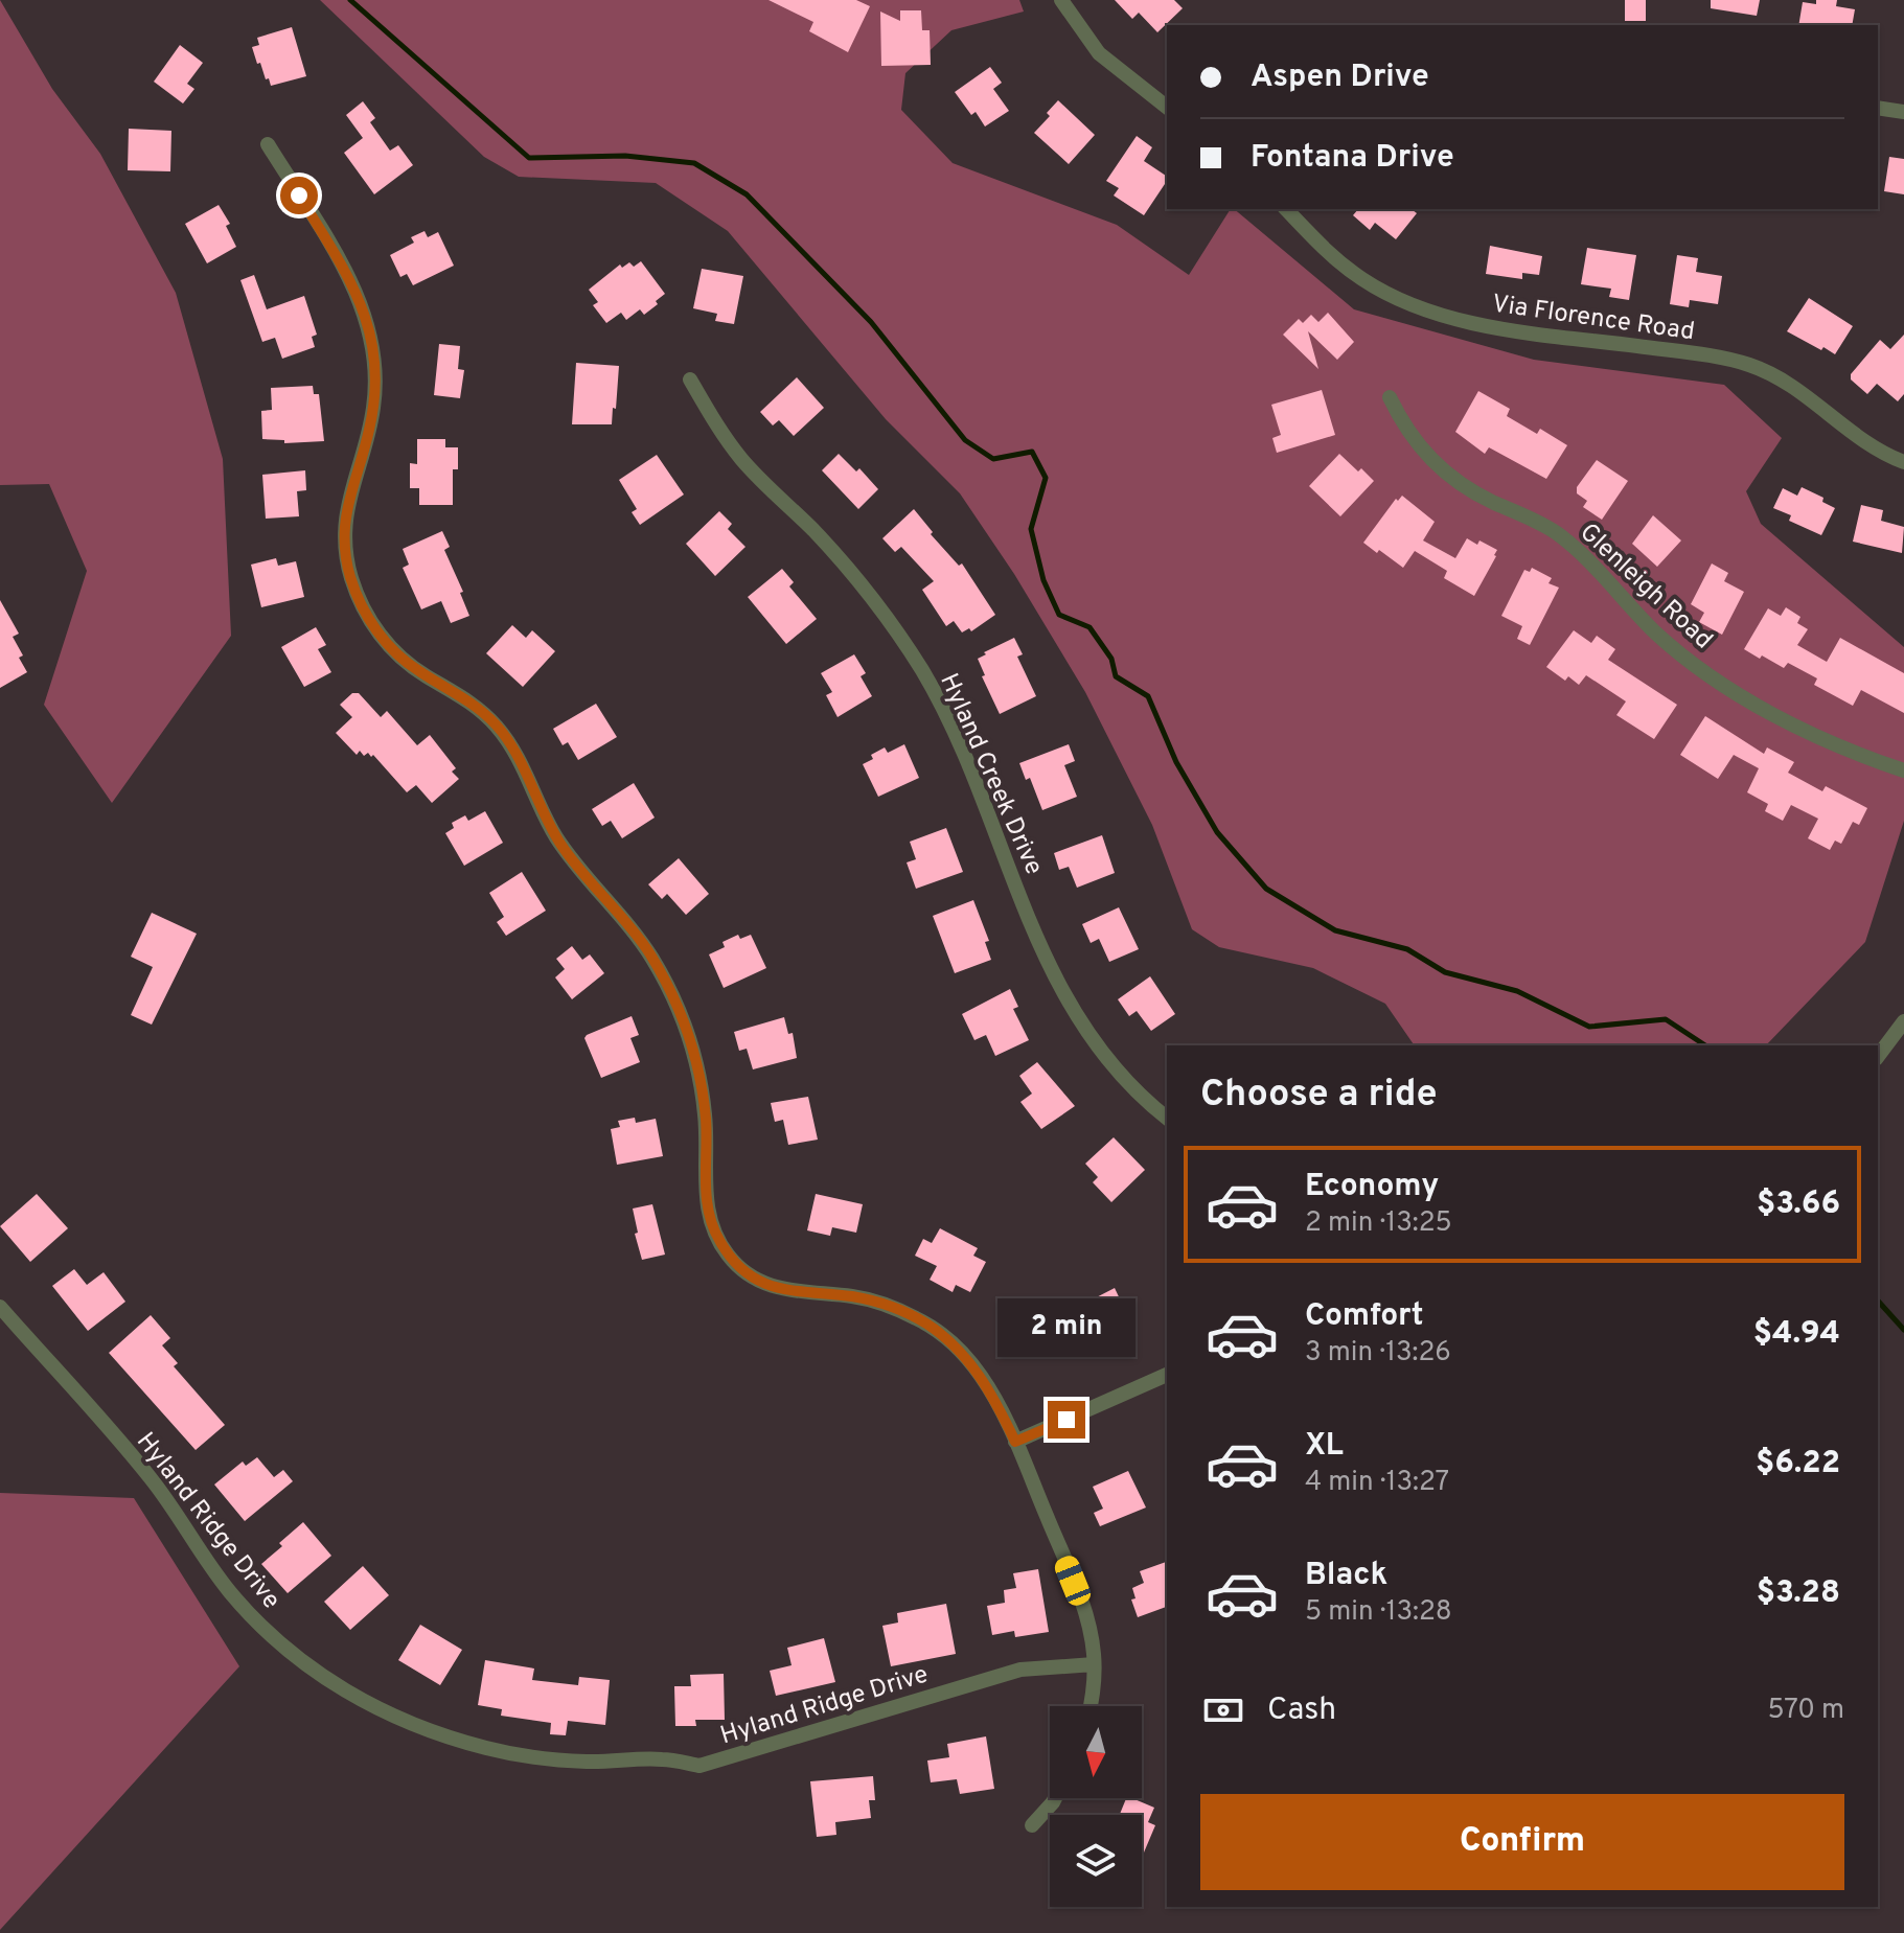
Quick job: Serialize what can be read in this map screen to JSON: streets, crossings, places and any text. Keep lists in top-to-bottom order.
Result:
{
  "streets": {
    "street": [
      "Via Florence Road",
      "Glenleigh Road",
      "Hyland Creek Drive",
      "Hyland Ridge Drive"
    ]
  },
  "north": "bottom",
  "page": {
    "banner": ["Aspen Drive", "Fontana Drive"],
    "heading": "Choose a ride",
    "list": [
      {
        "name": "Economy",
        "note": "2 min · 13:25",
        "value": "$3.66"
      },
      {
        "name": "Comfort",
        "note": "3 min · 13:26",
        "value": "$4.94"
      },
      {
        "name": "XL",
        "note": "4 min · 13:27",
        "value": "$6.22"
      },
      {
        "name": "Black",
        "note": "5 min · 13:28",
        "value": "$3.28"
      }
    ],
    "bubble": "2 min",
    "pay": ["Cash", "570 m"],
    "buttons": "Confirm"
  }
}
